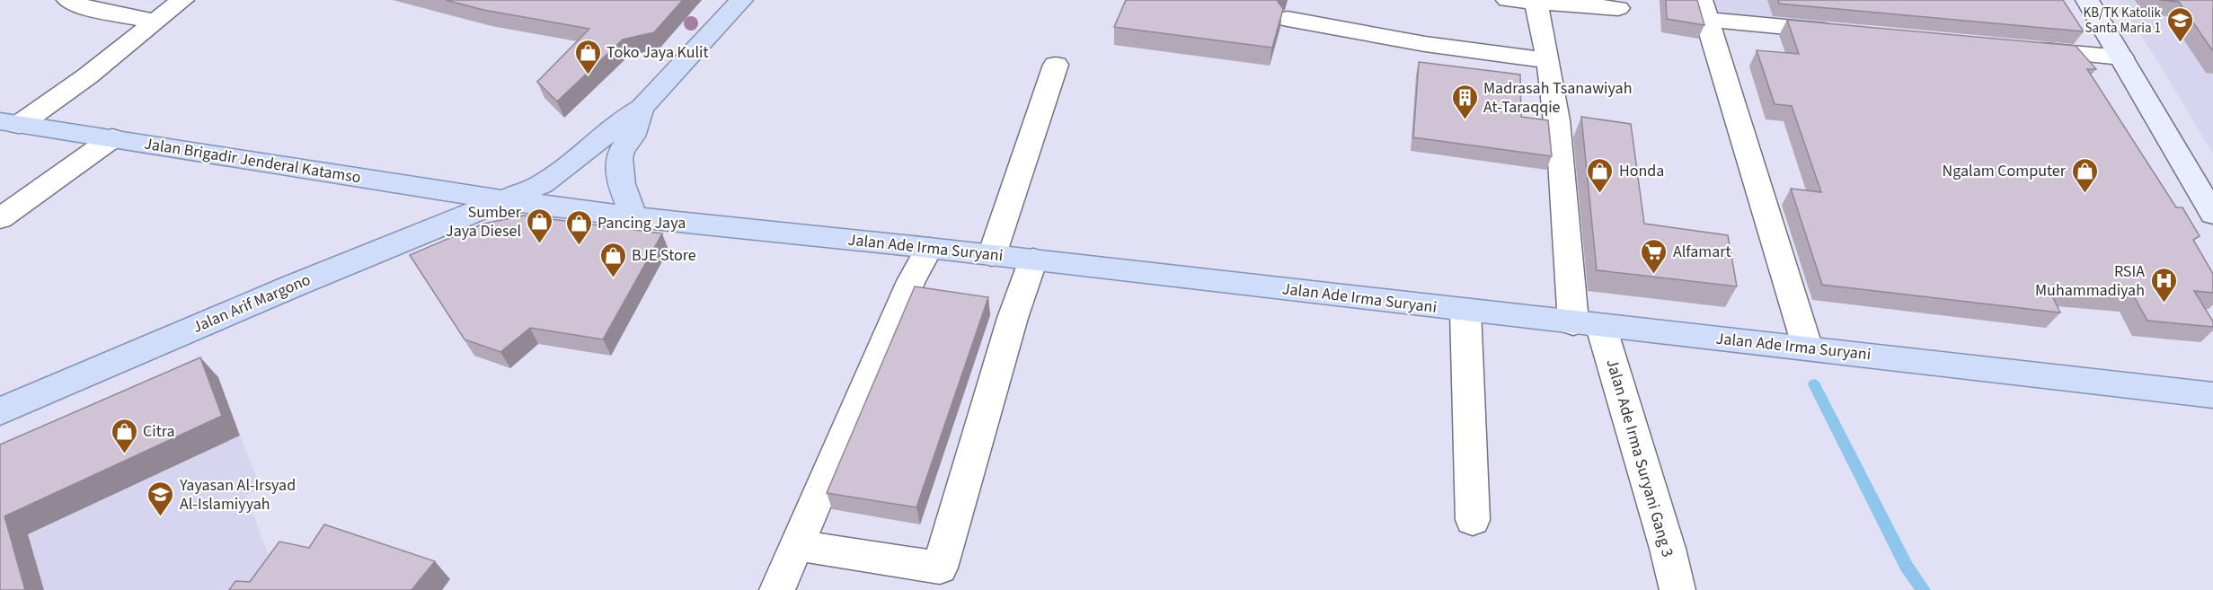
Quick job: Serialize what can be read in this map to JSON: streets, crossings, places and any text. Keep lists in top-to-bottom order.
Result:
{
  "streets": {
    "main road": ["Jalan Brigadir Jenderal Katamso", "Jalan Ade Irma Suryani", "Jalan Arif Margono"],
    "street": ["Jalan Ade Irma Suryani Gang 3"]
  },
  "crossings": [
    ["Jalan Brigadir Jenderal Katamso", "Jalan Ade Irma Suryani"],
    ["Jalan Brigadir Jenderal Katamso", "Jalan Arif Margono"],
    ["Jalan Ade Irma Suryani", "Jalan Arif Margono"],
    ["Jalan Ade Irma Suryani", "Jalan Ade Irma Suryani Gang 3"]
  ],
  "places": {
    "school or university": ["KB/TK Katolik Santa Maria 1", "Yayasan Al-Irsyad Al-Islamiyyah"],
    "shop": [
      "Toko Jaya Kulit",
      "Honda",
      "Ngalam Computer",
      "Sumber Jaya Diesel",
      "Pancing Jaya",
      "BJE Store",
      "Citra"
    ],
    "building": ["Madrasah Tsanawiyah At-Taraqqie"],
    "supermarket": ["Alfamart"],
    "hospital": ["RSIA Muhammadiyah"]
  }
}
